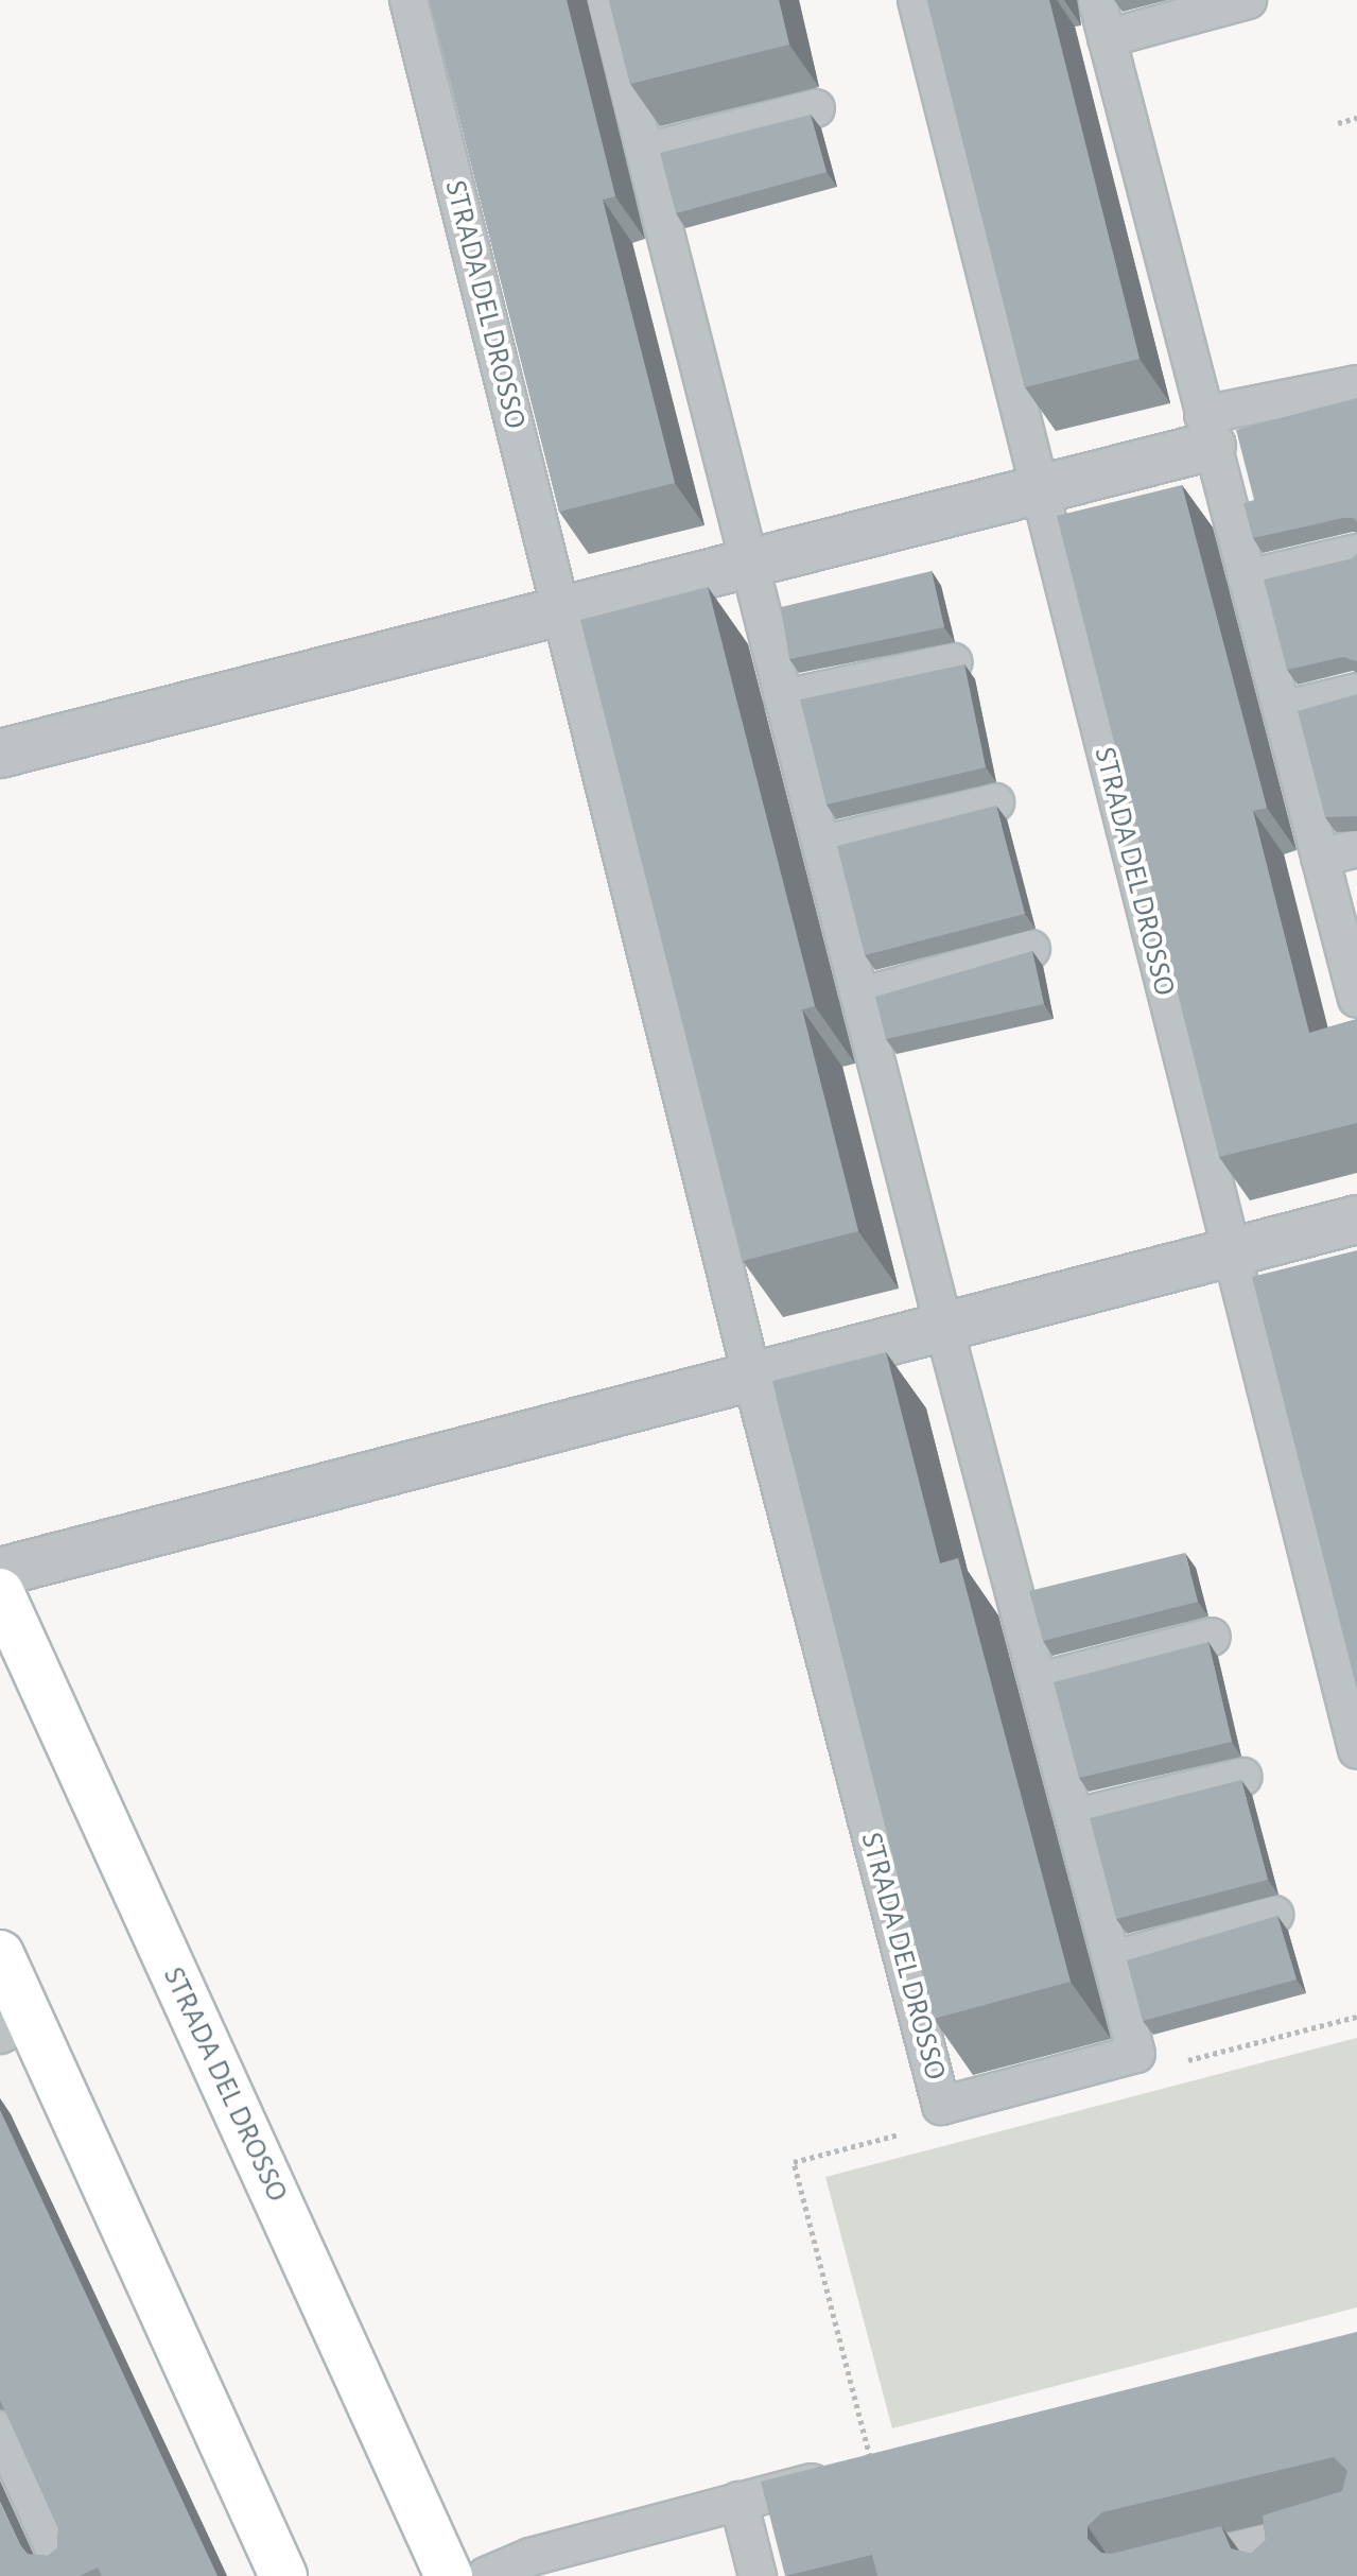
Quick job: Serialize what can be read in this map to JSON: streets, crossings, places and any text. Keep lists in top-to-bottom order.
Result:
{
  "streets": {
    "street": ["STRADA DEL DROSSO"]
  }
}
